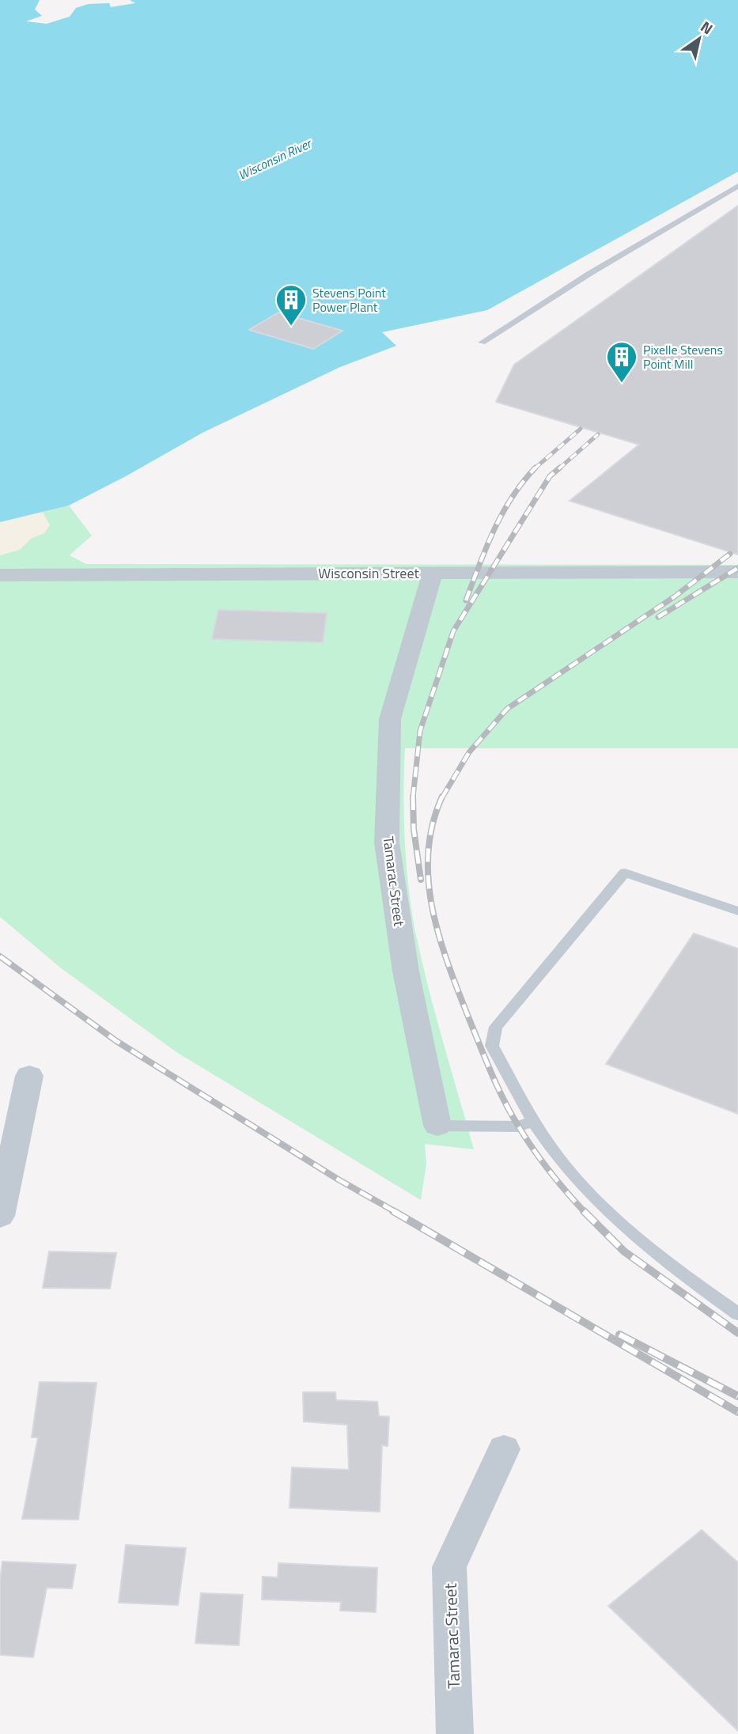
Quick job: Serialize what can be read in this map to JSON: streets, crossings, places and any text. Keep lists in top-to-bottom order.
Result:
{
  "streets": {
    "street": ["Wisconsin Street", "Tamarac Street"]
  },
  "crossings": [
    ["Wisconsin Street", "Tamarac Street"]
  ],
  "water": ["Wisconsin River"],
  "places": {
    "building": ["Stevens Point Power Plant", "Pixelle Stevens Point Mill"]
  },
  "north": "top right"
}
